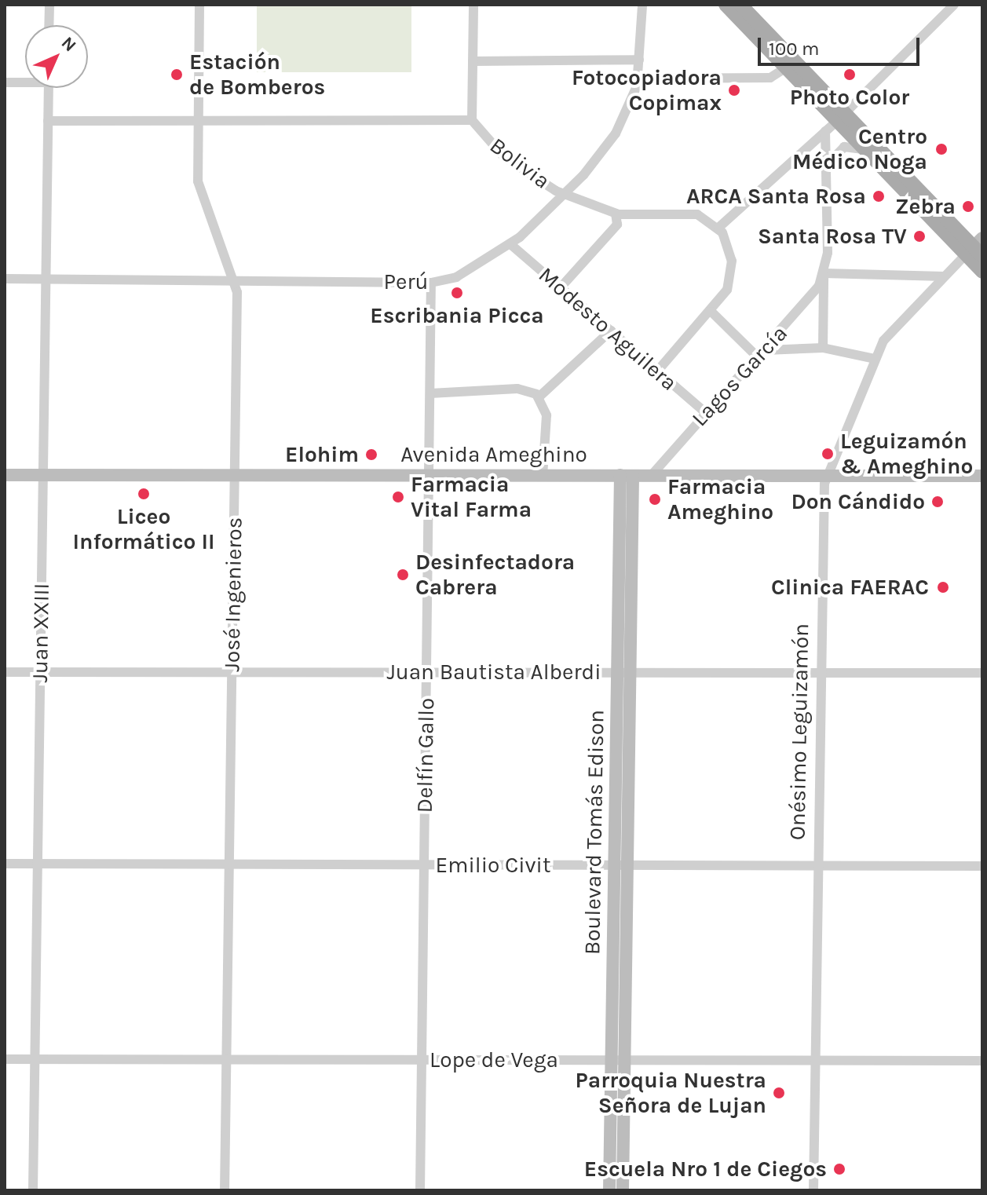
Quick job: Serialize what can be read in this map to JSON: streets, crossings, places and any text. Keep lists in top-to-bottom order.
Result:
{
  "streets": {
    "main road": ["Avenida Ameghino", "Boulevard Tomás Edison"],
    "street": [
      "Bolivia",
      "Perú",
      "Modesto Aguilera",
      "Lagos García",
      "José Ingenieros",
      "Juan XXIII",
      "Juan Bautista Alberdi",
      "Onésimo Leguizamón",
      "Delfín Gallo",
      "Emilio Civit",
      "Lope de Vega"
    ]
  },
  "crossings": [
    ["Bolivia", "Perú"],
    ["Bolivia", "José Ingenieros"],
    ["Bolivia", "Juan XXIII"],
    ["Perú", "Modesto Aguilera"],
    ["Perú", "José Ingenieros"],
    ["Perú", "Juan XXIII"],
    ["Perú", "Delfín Gallo"],
    ["Modesto Aguilera", "Lagos García"],
    ["Lagos García", "Avenida Ameghino"],
    ["Avenida Ameghino", "José Ingenieros"],
    ["Avenida Ameghino", "Juan XXIII"],
    ["Avenida Ameghino", "Onésimo Leguizamón"],
    ["Avenida Ameghino", "Delfín Gallo"],
    ["Avenida Ameghino", "Boulevard Tomás Edison"],
    ["José Ingenieros", "Juan Bautista Alberdi"],
    ["José Ingenieros", "Emilio Civit"],
    ["José Ingenieros", "Lope de Vega"],
    ["Juan XXIII", "Juan Bautista Alberdi"],
    ["Juan XXIII", "Emilio Civit"],
    ["Juan XXIII", "Lope de Vega"],
    ["Juan Bautista Alberdi", "Onésimo Leguizamón"],
    ["Juan Bautista Alberdi", "Delfín Gallo"],
    ["Juan Bautista Alberdi", "Boulevard Tomás Edison"],
    ["Onésimo Leguizamón", "Emilio Civit"],
    ["Onésimo Leguizamón", "Lope de Vega"],
    ["Delfín Gallo", "Emilio Civit"],
    ["Delfín Gallo", "Lope de Vega"],
    ["Boulevard Tomás Edison", "Emilio Civit"],
    ["Boulevard Tomás Edison", "Lope de Vega"]
  ],
  "places": [
    "Estación de Bomberos",
    "Photo Color",
    "Fotocopiadora Copimax",
    "Centro Médico Noga",
    "ARCA Santa Rosa",
    "Zebra",
    "Santa Rosa TV",
    "Escribania Picca",
    "Leguizamón & Ameghino",
    "Elohim",
    "Liceo Informático II",
    "Farmacia Vital Farma",
    "Farmacia Ameghino",
    "Don Cándido",
    "Desinfectadora Cabrera",
    "Clinica FAERAC",
    "Parroquia Nuestra Señora de Lujan",
    "Escuela Nro 1 de Ciegos"
  ],
  "scale_bar": "100 m",
  "north": "top right"
}
